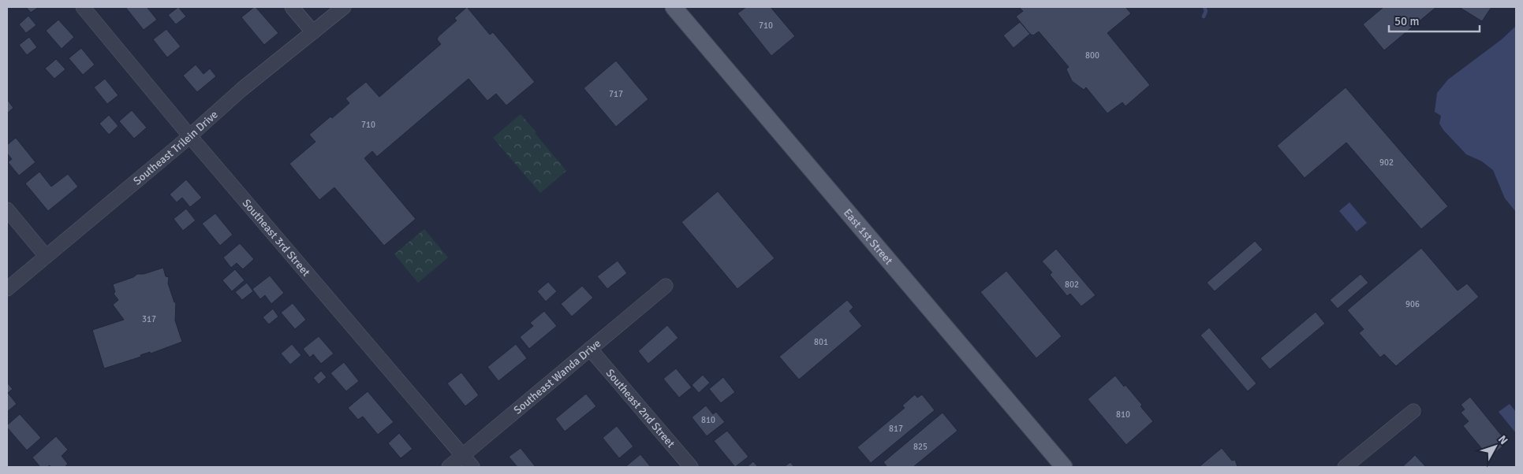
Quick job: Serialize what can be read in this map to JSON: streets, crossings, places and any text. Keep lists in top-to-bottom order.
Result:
{
  "streets": {
    "main road": ["East 1st Street"],
    "street": [
      "Southeast Trilein Drive",
      "Southeast 3rd Street",
      "Southeast Wanda Drive",
      "Southeast 2nd Street"
    ]
  },
  "crossings": [
    ["Southeast Trilein Drive", "Southeast 3rd Street"],
    ["Southeast 3rd Street", "Southeast Wanda Drive"],
    ["Southeast Wanda Drive", "Southeast 2nd Street"]
  ],
  "house_numbers": [
    "710",
    "800",
    "717",
    "710",
    "902",
    "802",
    "906",
    "317",
    "801",
    "810",
    "810",
    "817",
    "825"
  ],
  "scale_bar": "50 m",
  "north": "top right"
}
